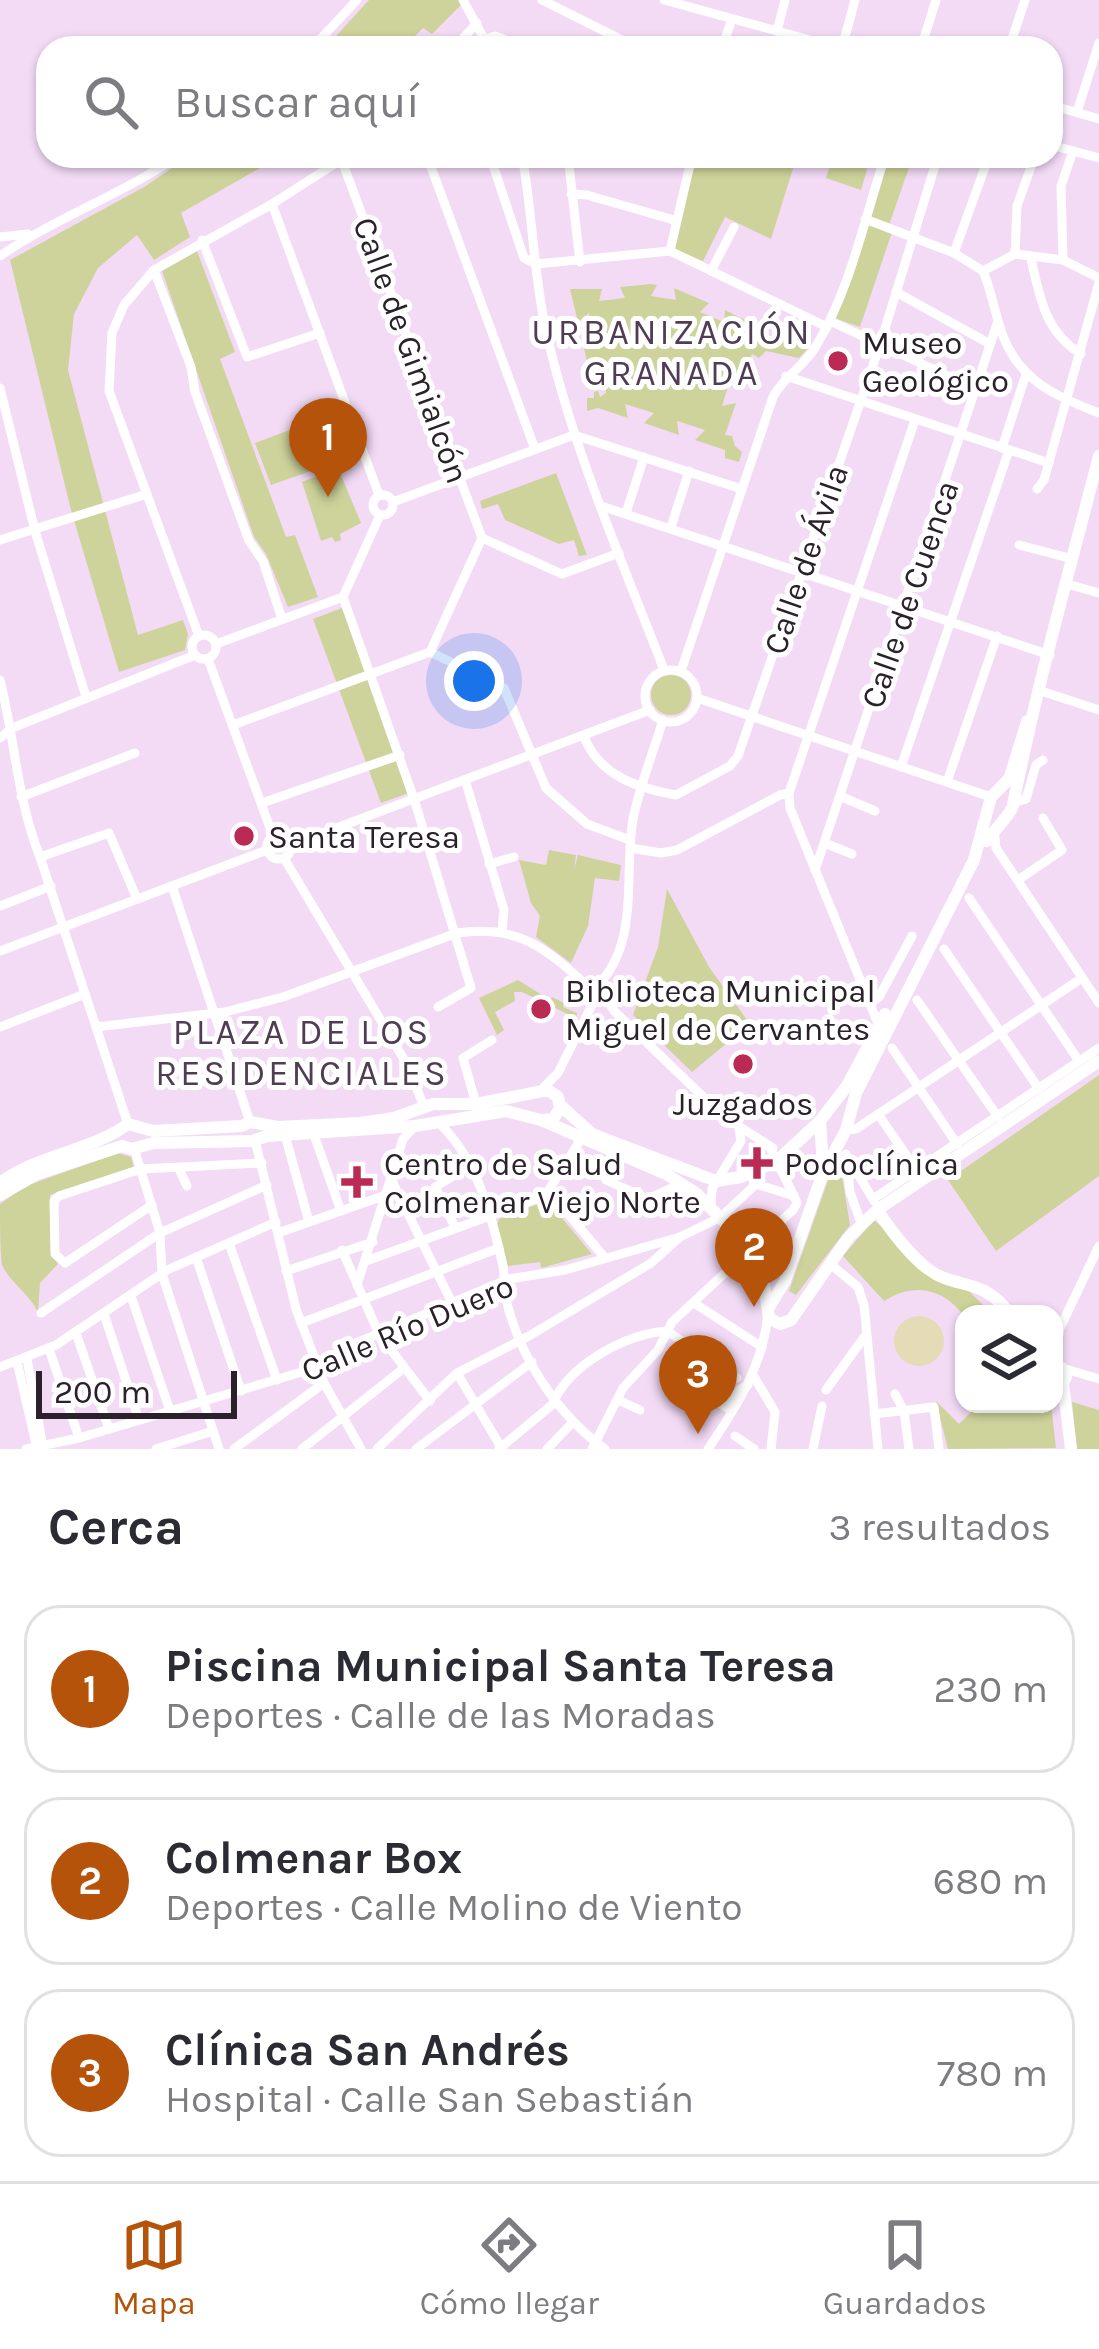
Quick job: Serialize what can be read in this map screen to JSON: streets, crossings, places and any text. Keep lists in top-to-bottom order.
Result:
{
  "streets": {
    "street": [
      "Calle de Gimialcón",
      "Calle de Ávila",
      "Calle de Cuenca",
      "Calle Río Duero"
    ]
  },
  "districts": ["URBANIZACIÓN GRANADA", "PLAZA DE LOS RESIDENCIALES"],
  "places": {
    "other": [
      "Museo Geológico",
      "Santa Teresa",
      "Biblioteca Municipal Miguel de Cervantes",
      "Juzgados"
    ],
    "health": ["Podoclínica", "Centro de Salud Colmenar Viejo Norte"]
  },
  "scale_bar": "200 m",
  "page": {
    "search": "Buscar aquí",
    "pins": ["1", "2", "3"],
    "scale": "200 m",
    "heading": ["Cerca", "3 resultados"],
    "list": [
      {
        "mark": "1",
        "name": "Piscina Municipal Santa Teresa",
        "note": "Deportes · Calle de las Moradas",
        "value": "230 m"
      },
      {
        "mark": "2",
        "name": "Colmenar Box",
        "note": "Deportes · Calle Molino de Viento",
        "value": "680 m"
      },
      {
        "mark": "3",
        "name": "Clínica San Andrés",
        "note": "Hospital · Calle San Sebastián",
        "value": "780 m"
      }
    ],
    "nav": ["Mapa", "Cómo llegar", "Guardados"]
  }
}
